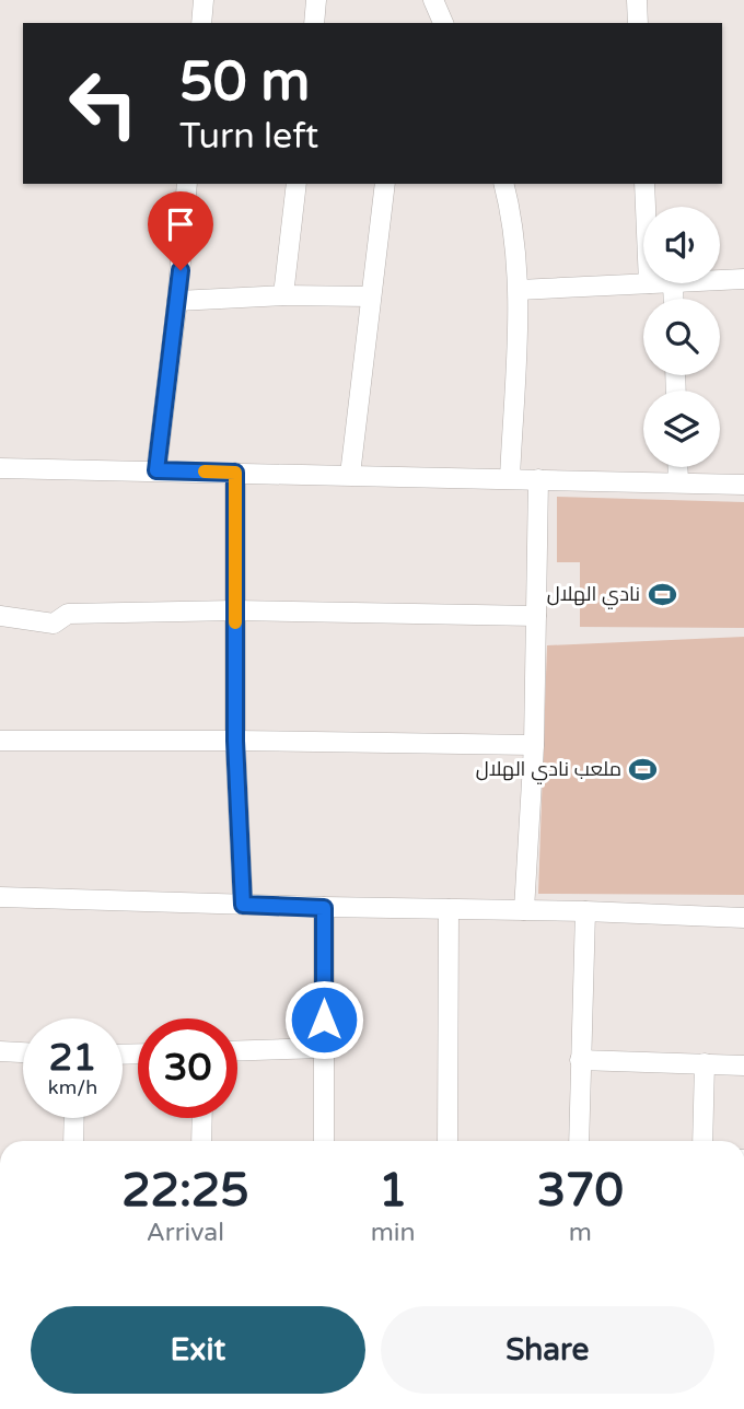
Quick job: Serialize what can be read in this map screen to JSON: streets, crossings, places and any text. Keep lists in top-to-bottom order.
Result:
{
  "places": {
    "sports": ["نادي الهلال", "ملعب نادي الهلال"]
  },
  "page": {
    "turn": ["50 m", "Turn left"],
    "speed": "21 km/h",
    "limit": "30",
    "eta": [
      "22:25",
      "Arrival",
      "1",
      "min",
      "370",
      "m"
    ],
    "buttons": ["Exit", "Share"]
  }
}
